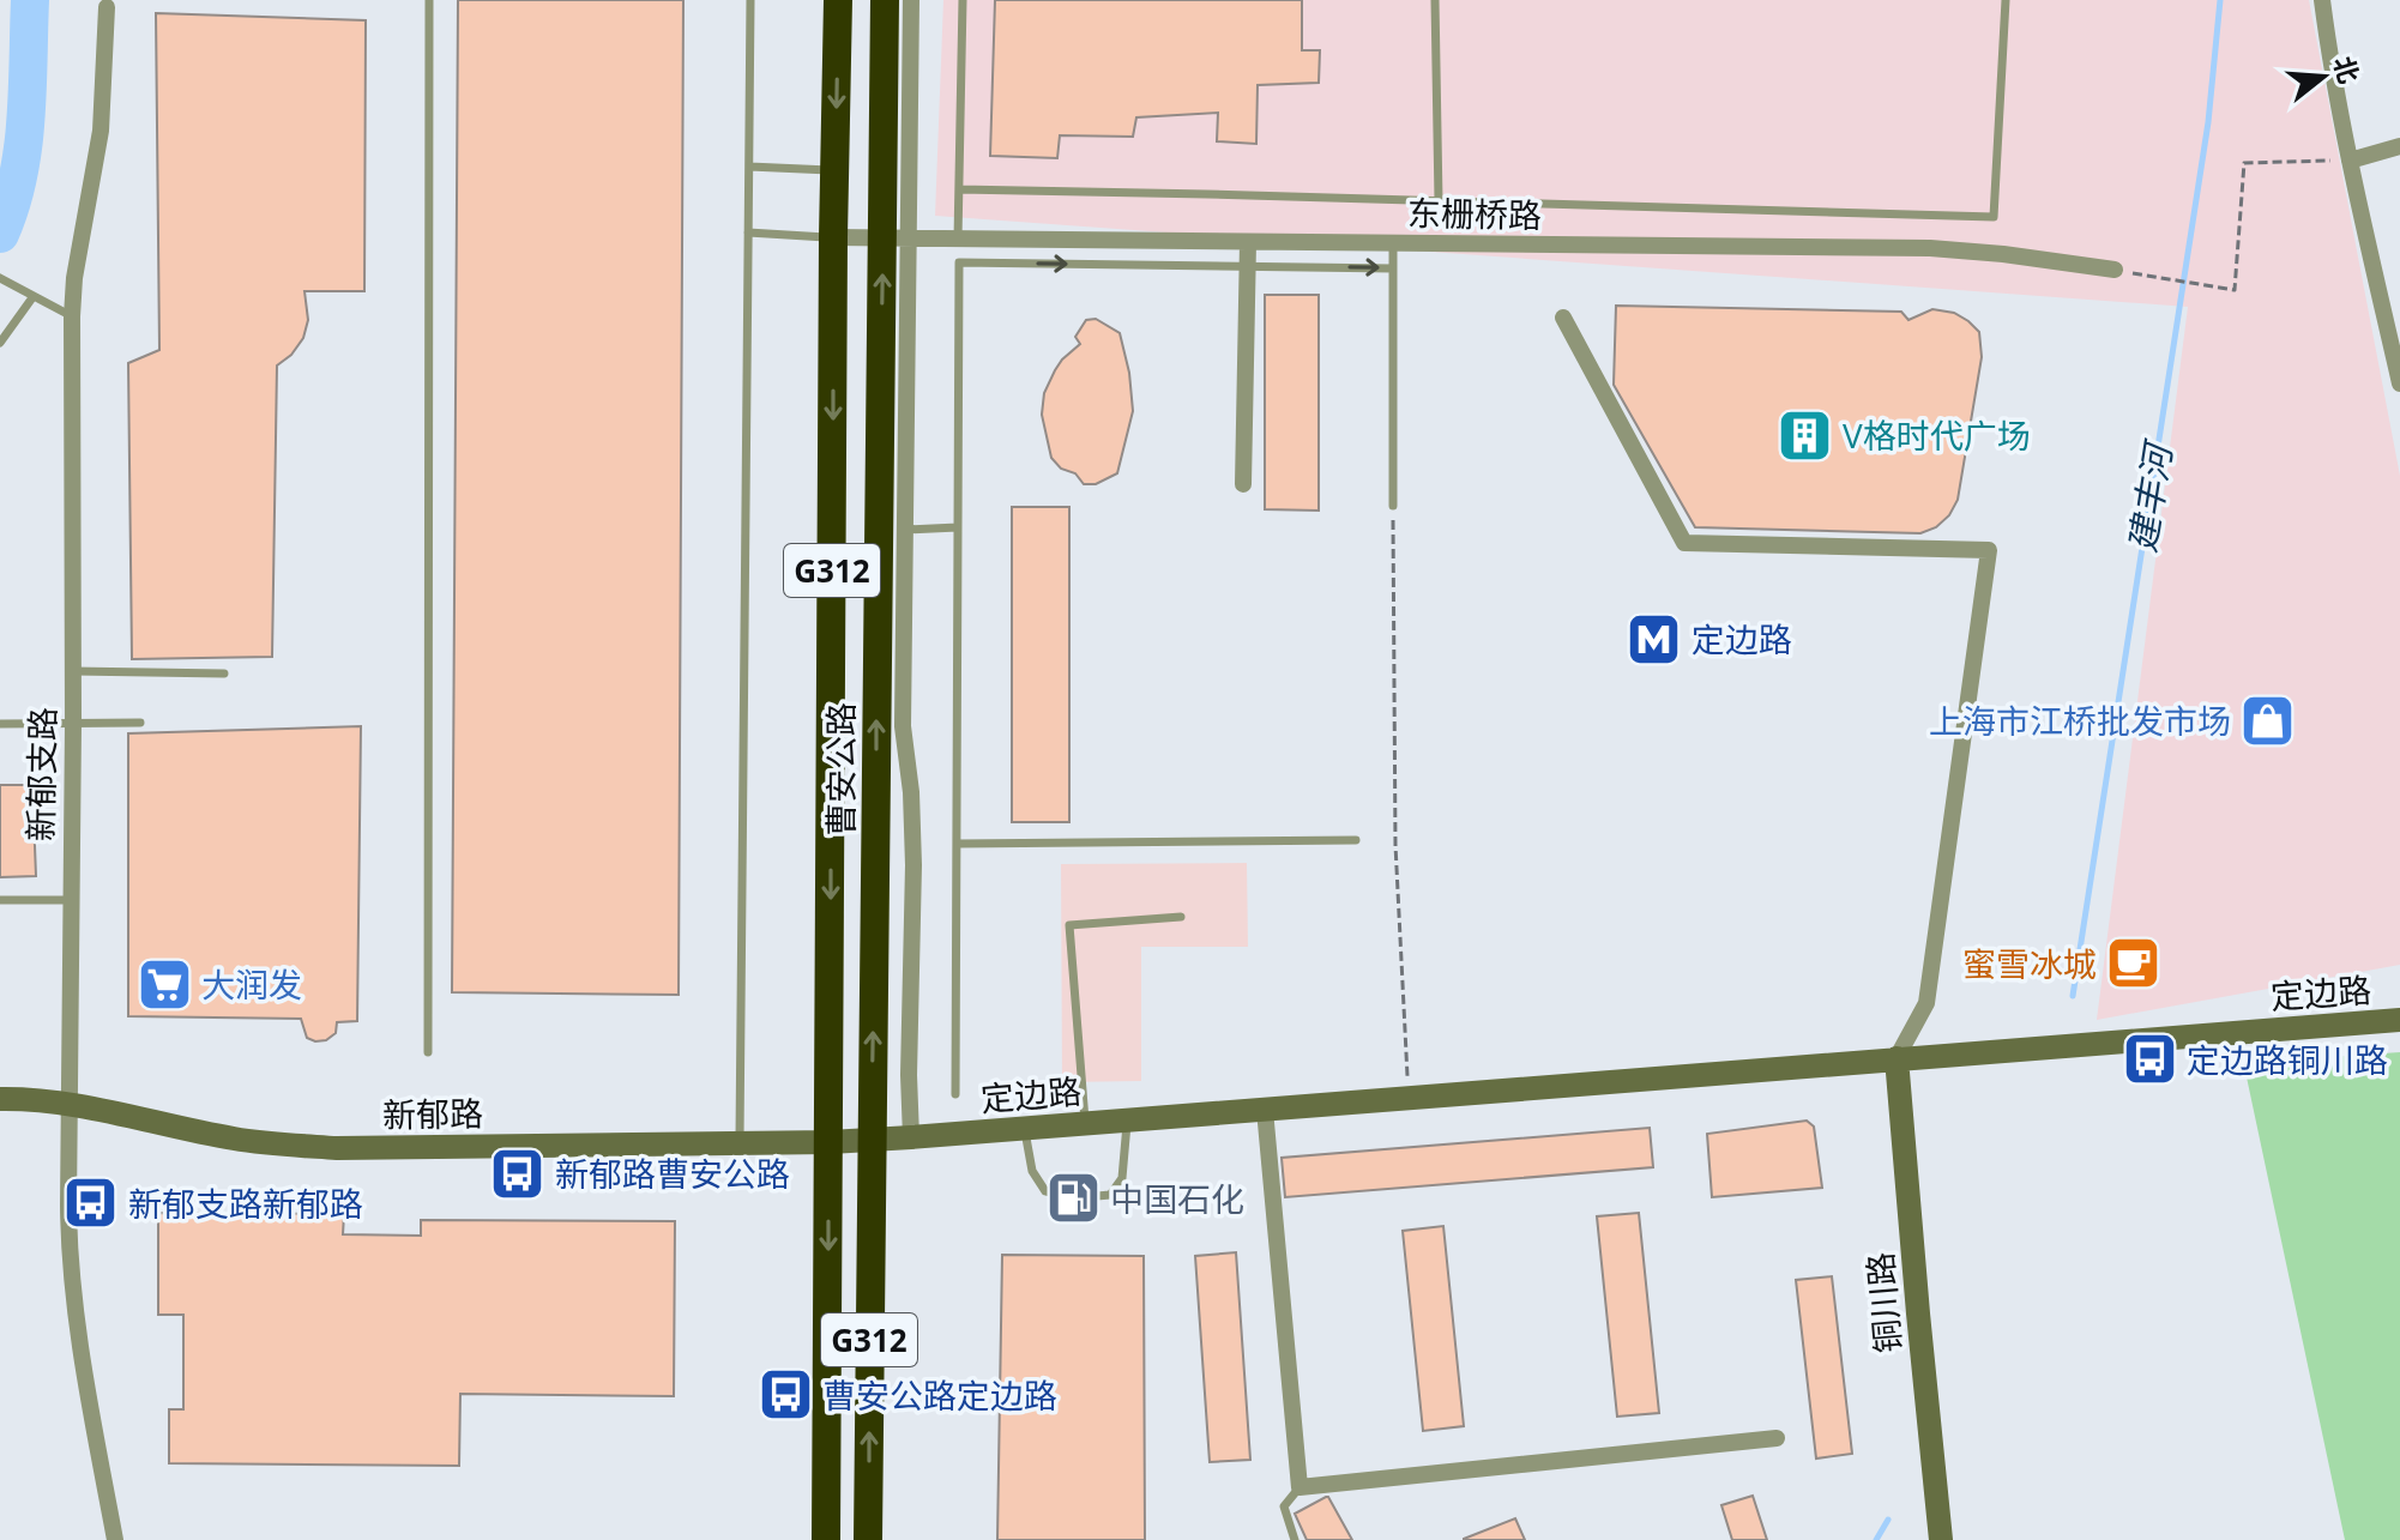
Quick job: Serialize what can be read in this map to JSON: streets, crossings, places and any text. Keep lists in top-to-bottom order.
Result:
{
  "streets": {
    "highway": ["G312", "曹安公路"],
    "street": [
      "东栅桥路",
      "新郁支路",
      "定边路",
      "新郁路",
      "铜川路"
    ]
  },
  "crossings": [
    ["东栅桥路", "曹安公路"],
    ["曹安公路", "定边路"],
    ["曹安公路", "新郁路"],
    ["新郁支路", "新郁路"],
    ["定边路", "新郁路"],
    ["定边路", "铜川路"]
  ],
  "water": ["建丰河"],
  "places": {
    "building": ["V格时代广场"],
    "metro station": ["定边路"],
    "shop": ["上海市江桥批发市场"],
    "cafe": ["蜜雪冰城"],
    "supermarket": ["大润发"],
    "bus stop": [
      "定边路铜川路",
      "新郁路曹安公路",
      "新郁支路新郁路",
      "曹安公路定边路"
    ],
    "fuel station": ["中国石化"]
  },
  "north": "right"
}
